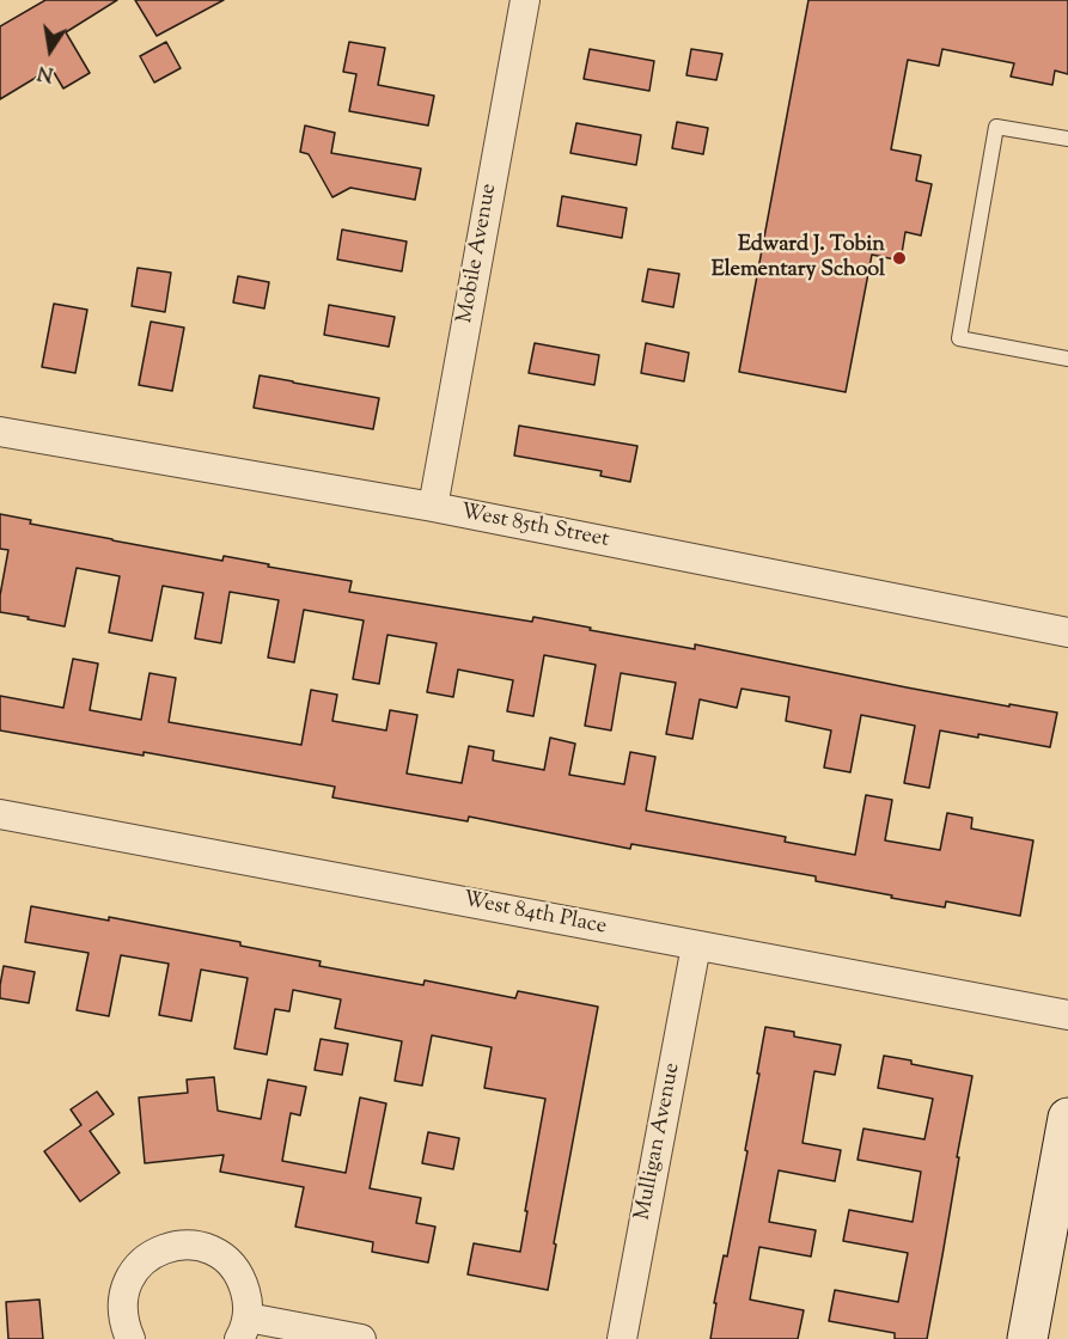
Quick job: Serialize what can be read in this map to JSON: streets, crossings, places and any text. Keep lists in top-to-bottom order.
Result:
{
  "streets": {
    "street": [
      "Mobile Avenue",
      "West 85th Street",
      "West 84th Place",
      "Mulligan Avenue"
    ]
  },
  "crossings": [
    ["Mobile Avenue", "West 85th Street"],
    ["West 84th Place", "Mulligan Avenue"]
  ],
  "places": ["Edward J. Tobin Elementary School"],
  "north": "bottom"
}
